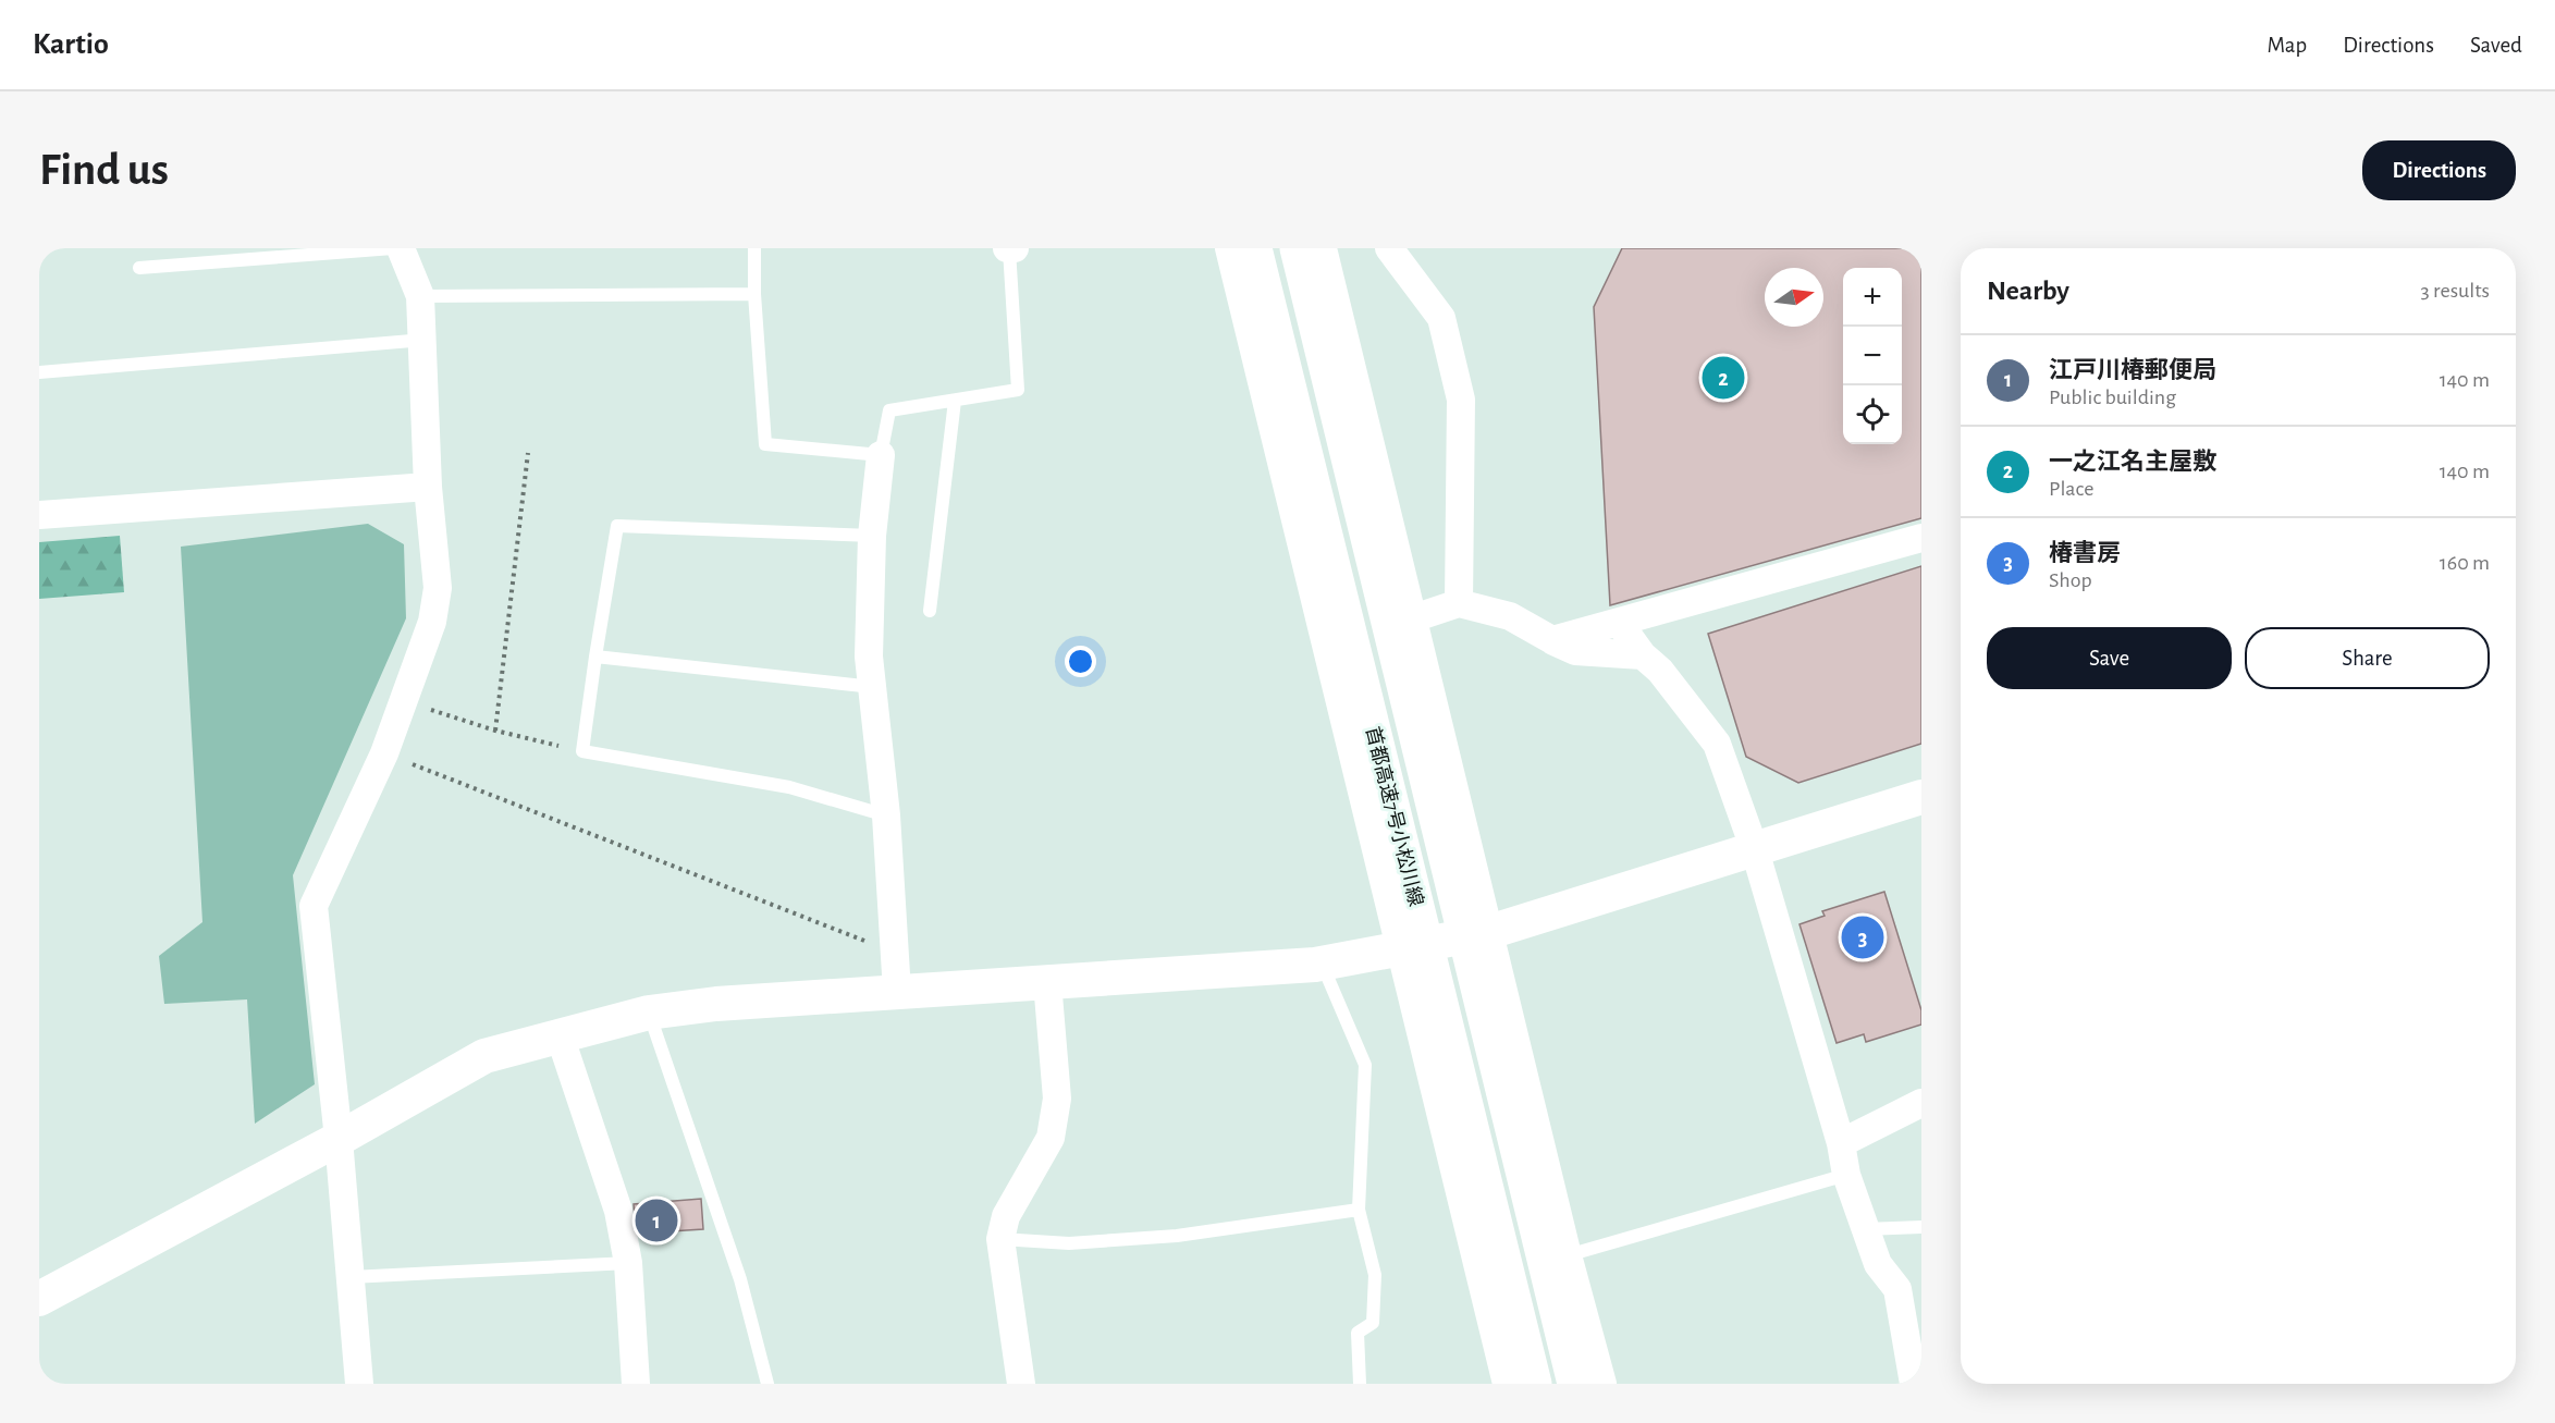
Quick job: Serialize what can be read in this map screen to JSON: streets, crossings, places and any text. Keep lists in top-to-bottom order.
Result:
{
  "streets": {
    "highway": ["首都高速7号小松川線"]
  },
  "north": "right",
  "page": {
    "header": "Kartio",
    "nav": ["Map", "Directions", "Saved"],
    "buttons": [
      "Directions",
      ["Save", "Share"]
    ],
    "title": "Find us",
    "heading": ["Nearby", "3 results"],
    "map_buttons": ["+", "−"],
    "list": [
      {
        "mark": "1",
        "name": "江戸川椿郵便局",
        "note": "Public building",
        "value": "140 m"
      },
      {
        "mark": "2",
        "name": "一之江名主屋敷",
        "note": "Place",
        "value": "140 m"
      },
      {
        "mark": "3",
        "name": "椿書房",
        "note": "Shop",
        "value": "160 m"
      }
    ],
    "pins": ["2", "3", "1"]
  }
}
